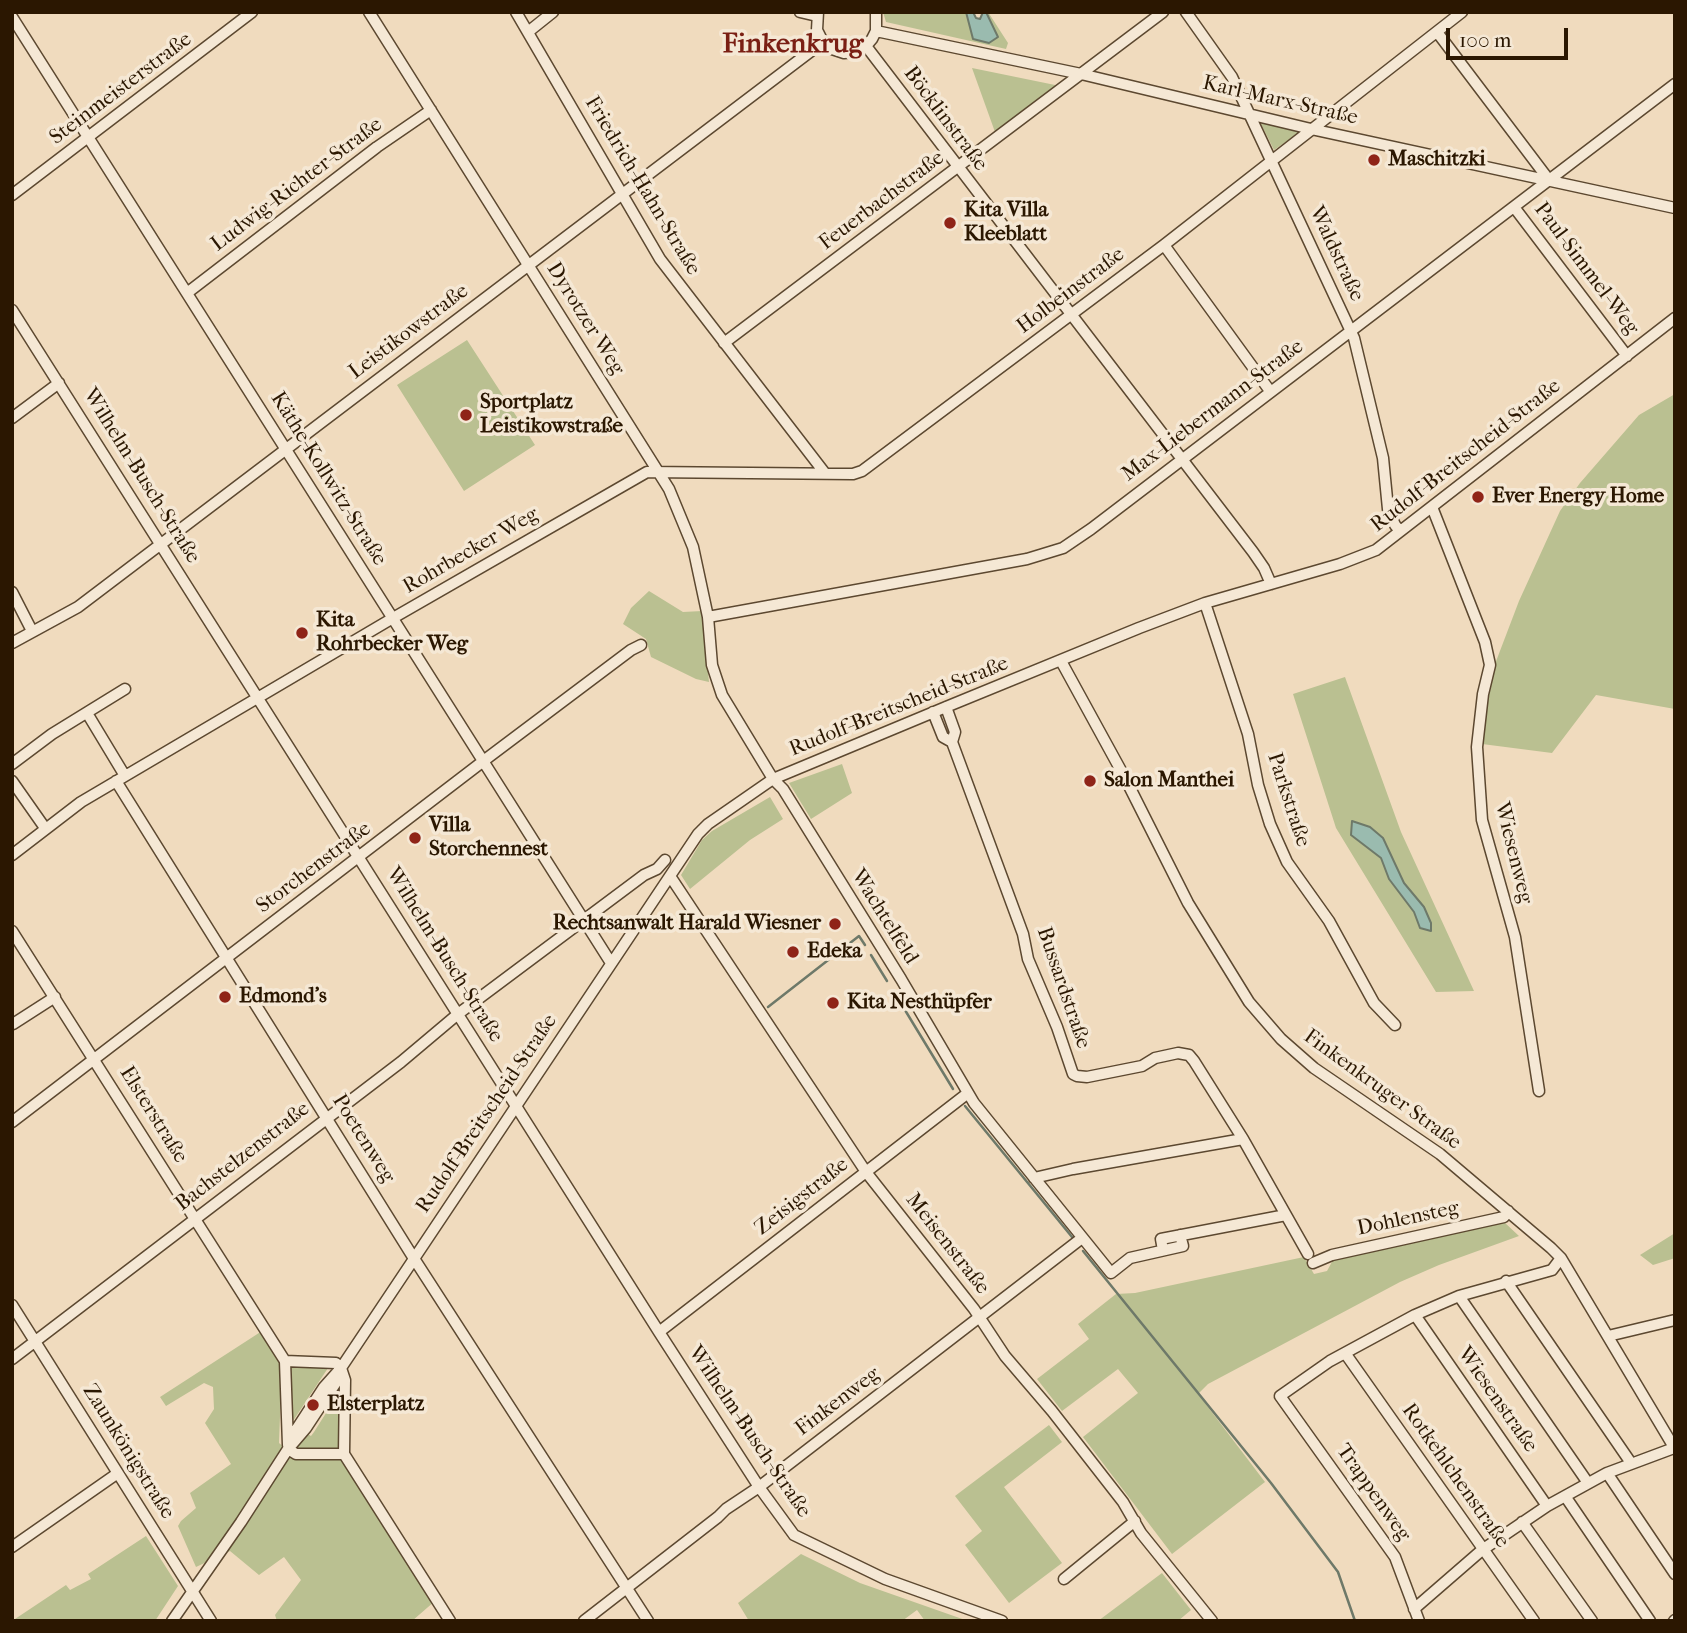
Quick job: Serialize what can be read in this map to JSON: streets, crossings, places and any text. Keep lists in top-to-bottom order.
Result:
{
  "streets": {
    "street": [
      "Steinmeisterstraße",
      "Karl-Marx-Straße",
      "Böcklinstraße",
      "Ludwig-Richter-Straße",
      "Friedrich-Hahn-Straße",
      "Feuerbachstraße",
      "Waldstraße",
      "Paul-Simmel-Weg",
      "Holbeinstraße",
      "Dyrotzer Weg",
      "Leistikowstraße",
      "Max-Liebermann-Straße",
      "Rudolf-Breitscheid-Straße",
      "Wilhelm-Busch-Straße",
      "Käthe-Kollwitz-Straße",
      "Rohrbecker Weg",
      "Parkstraße",
      "Wiesenweg",
      "Storchenstraße",
      "Wachtelfeld",
      "Bussardstraße",
      "Finkenkruger Straße",
      "Elsterstraße",
      "Poetenweg",
      "Bachstelzenstraße",
      "Zeisigstraße",
      "Dohlensteg",
      "Meisenstraße",
      "Wiesenstraße",
      "Finkenweg",
      "Zaunkönigstraße",
      "Rotkehlchenstraße",
      "Trappenweg"
    ]
  },
  "crossings": [
    ["Steinmeisterstraße", "Käthe-Kollwitz-Straße"],
    ["Karl-Marx-Straße", "Feuerbachstraße"],
    ["Karl-Marx-Straße", "Waldstraße"],
    ["Karl-Marx-Straße", "Holbeinstraße"],
    ["Karl-Marx-Straße", "Max-Liebermann-Straße"],
    ["Böcklinstraße", "Feuerbachstraße"],
    ["Böcklinstraße", "Holbeinstraße"],
    ["Böcklinstraße", "Max-Liebermann-Straße"],
    ["Böcklinstraße", "Rudolf-Breitscheid-Straße"],
    ["Ludwig-Richter-Straße", "Dyrotzer Weg"],
    ["Ludwig-Richter-Straße", "Käthe-Kollwitz-Straße"],
    ["Friedrich-Hahn-Straße", "Feuerbachstraße"],
    ["Friedrich-Hahn-Straße", "Holbeinstraße"],
    ["Friedrich-Hahn-Straße", "Leistikowstraße"],
    ["Waldstraße", "Holbeinstraße"],
    ["Waldstraße", "Max-Liebermann-Straße"],
    ["Waldstraße", "Rudolf-Breitscheid-Straße"],
    ["Paul-Simmel-Weg", "Max-Liebermann-Straße"],
    ["Paul-Simmel-Weg", "Rudolf-Breitscheid-Straße"],
    ["Holbeinstraße", "Dyrotzer Weg"],
    ["Holbeinstraße", "Rohrbecker Weg"],
    ["Dyrotzer Weg", "Leistikowstraße"],
    ["Dyrotzer Weg", "Max-Liebermann-Straße"],
    ["Dyrotzer Weg", "Rudolf-Breitscheid-Straße"],
    ["Dyrotzer Weg", "Rohrbecker Weg"],
    ["Dyrotzer Weg", "Wachtelfeld"],
    ["Leistikowstraße", "Wilhelm-Busch-Straße"],
    ["Leistikowstraße", "Käthe-Kollwitz-Straße"],
    ["Rudolf-Breitscheid-Straße", "Wilhelm-Busch-Straße"],
    ["Rudolf-Breitscheid-Straße", "Käthe-Kollwitz-Straße"],
    ["Rudolf-Breitscheid-Straße", "Parkstraße"],
    ["Rudolf-Breitscheid-Straße", "Wiesenweg"],
    ["Rudolf-Breitscheid-Straße", "Wachtelfeld"],
    ["Rudolf-Breitscheid-Straße", "Bussardstraße"],
    ["Rudolf-Breitscheid-Straße", "Finkenkruger Straße"],
    ["Rudolf-Breitscheid-Straße", "Poetenweg"],
    ["Rudolf-Breitscheid-Straße", "Meisenstraße"],
    ["Rudolf-Breitscheid-Straße", "Zaunkönigstraße"],
    ["Wilhelm-Busch-Straße", "Rohrbecker Weg"],
    ["Wilhelm-Busch-Straße", "Storchenstraße"],
    ["Wilhelm-Busch-Straße", "Bachstelzenstraße"],
    ["Wilhelm-Busch-Straße", "Zeisigstraße"],
    ["Wilhelm-Busch-Straße", "Finkenweg"],
    ["Käthe-Kollwitz-Straße", "Rohrbecker Weg"],
    ["Käthe-Kollwitz-Straße", "Storchenstraße"],
    ["Käthe-Kollwitz-Straße", "Bachstelzenstraße"],
    ["Rohrbecker Weg", "Poetenweg"],
    ["Storchenstraße", "Elsterstraße"],
    ["Storchenstraße", "Poetenweg"],
    ["Wachtelfeld", "Bussardstraße"],
    ["Wachtelfeld", "Zeisigstraße"],
    ["Wachtelfeld", "Finkenweg"],
    ["Bussardstraße", "Dohlensteg"],
    ["Finkenkruger Straße", "Dohlensteg"],
    ["Elsterstraße", "Bachstelzenstraße"],
    ["Poetenweg", "Bachstelzenstraße"],
    ["Poetenweg", "Finkenweg"],
    ["Bachstelzenstraße", "Zaunkönigstraße"],
    ["Zeisigstraße", "Meisenstraße"],
    ["Meisenstraße", "Finkenweg"],
    ["Rotkehlchenstraße", "Trappenweg"]
  ],
  "districts": ["Finkenkrug"],
  "places": [
    "Maschitzki",
    "Kita Villa Kleeblatt",
    "Sportplatz Leistikowstraße",
    "Ever Energy Home",
    "Kita Rohrbecker Weg",
    "Salon Manthei",
    "Villa Storchennest",
    "Rechtsanwalt Harald Wiesner",
    "Edeka",
    "Edmond's",
    "Kita Nesthüpfer",
    "Elsterplatz"
  ],
  "scale_bar": "100 m"
}
